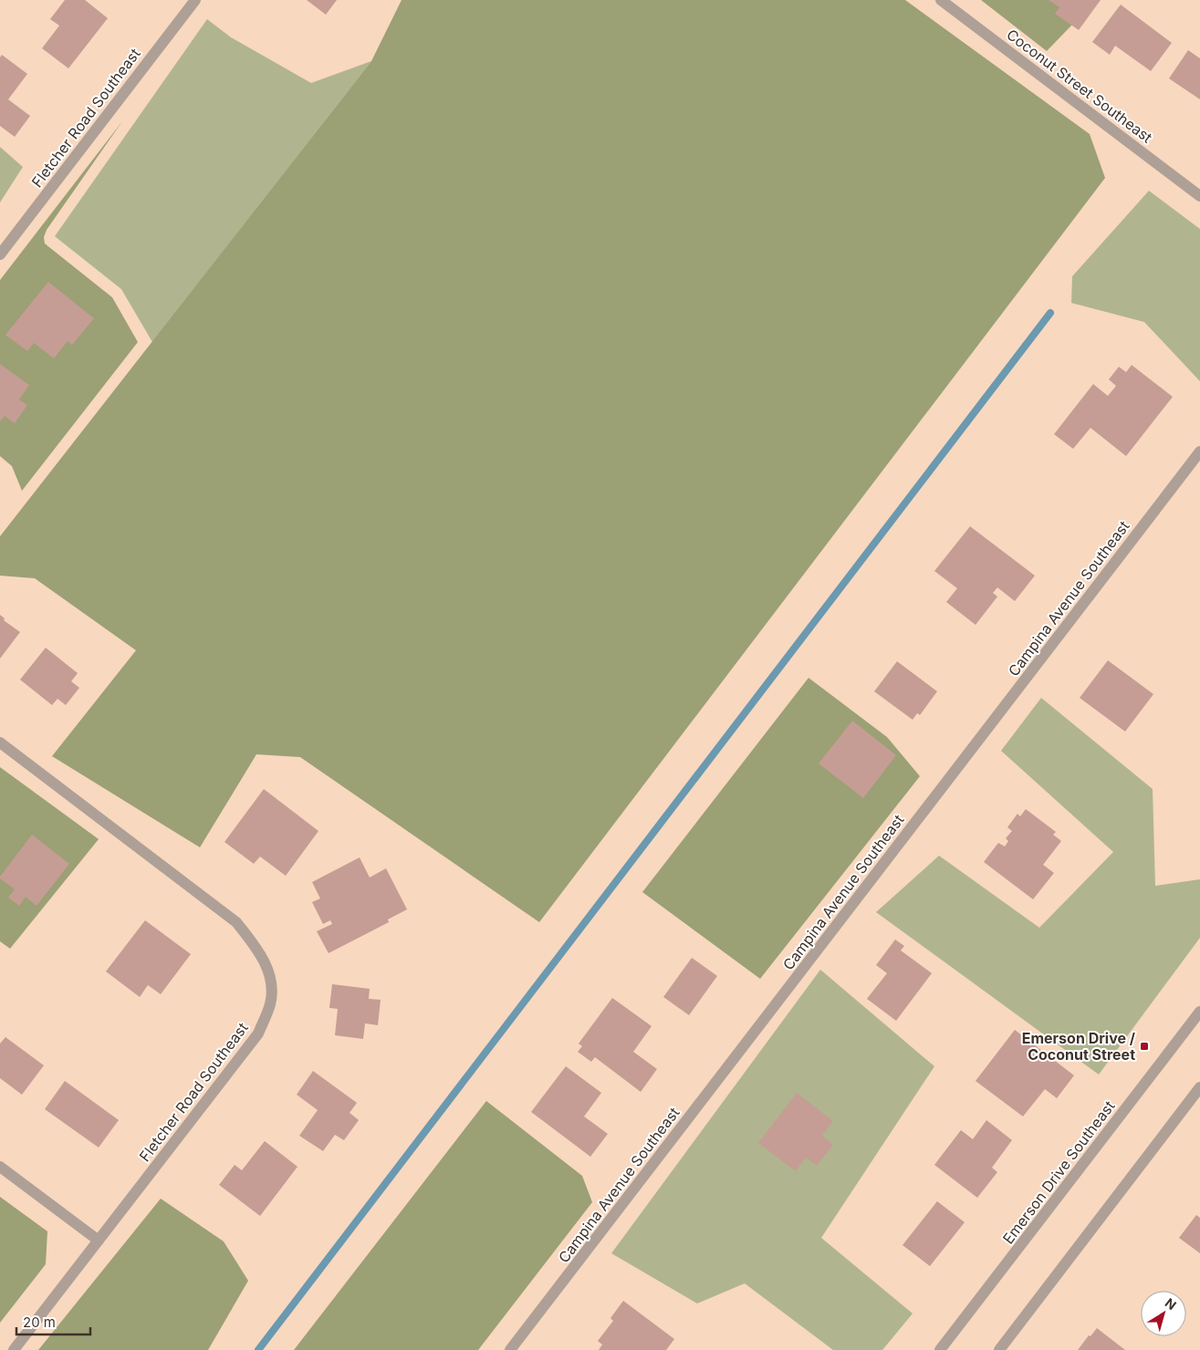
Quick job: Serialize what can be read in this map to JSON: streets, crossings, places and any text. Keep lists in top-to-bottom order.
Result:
{
  "streets": {
    "street": [
      "Coconut Street Southeast",
      "Fletcher Road Southeast",
      "Campina Avenue Southeast",
      "Emerson Drive Southeast"
    ]
  },
  "places": {
    "transit": ["Emerson Drive / Coconut Street"]
  },
  "scale_bar": "20 m",
  "north": "top right"
}
